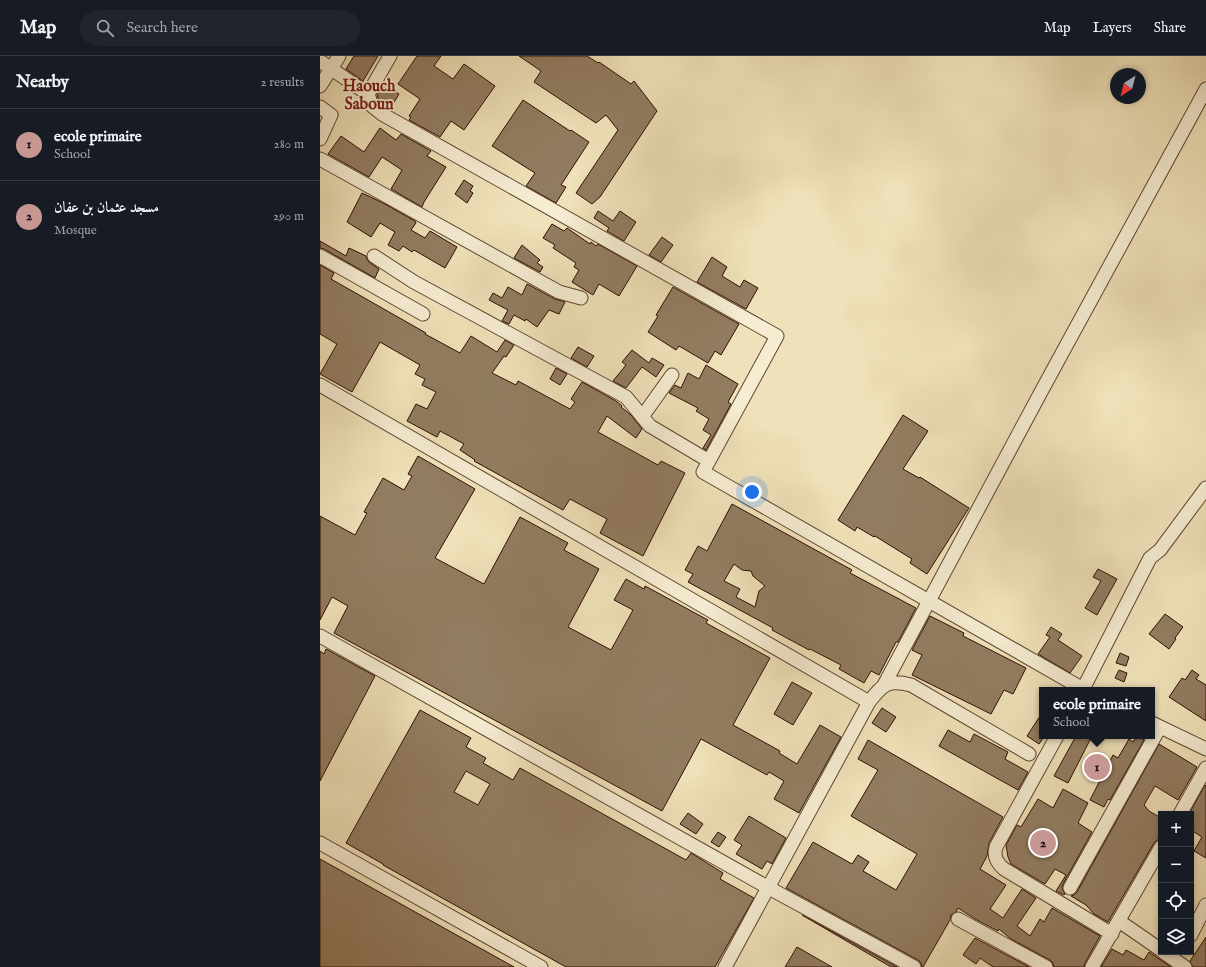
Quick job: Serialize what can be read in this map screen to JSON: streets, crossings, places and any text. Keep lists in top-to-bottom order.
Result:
{
  "districts": ["Haouch Saboun"],
  "north": "bottom left",
  "page": {
    "header": "Map",
    "search": "Search here",
    "nav": ["Map", "Layers", "Share"],
    "heading": ["Nearby", "2 results"],
    "list": [
      {
        "mark": "1",
        "name": "ecole primaire",
        "note": "School",
        "value": "280 m"
      },
      {
        "mark": "2",
        "name": "مسجد عثمان بن عفان",
        "note": "Mosque",
        "value": "290 m"
      }
    ],
    "popup": ["ecole primaire", "School"],
    "pins": ["1", "2"],
    "map_buttons": ["+", "−"]
  }
}
